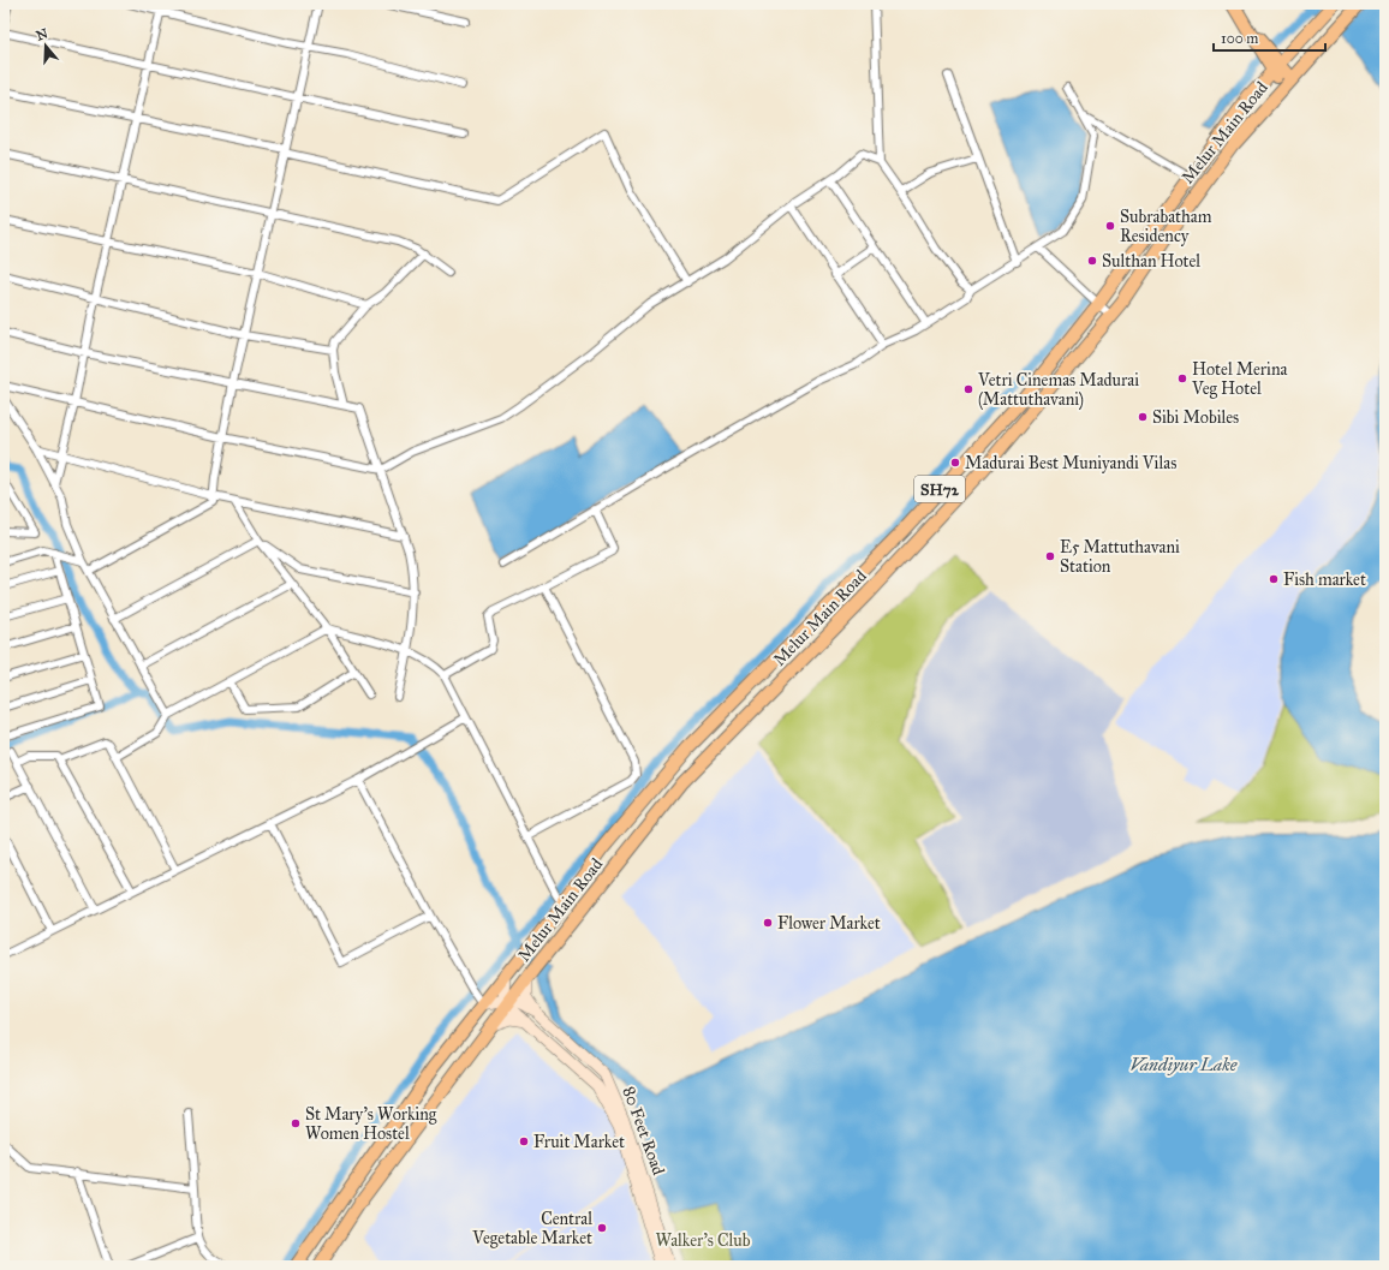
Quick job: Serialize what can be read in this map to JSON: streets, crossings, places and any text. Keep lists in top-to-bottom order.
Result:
{
  "streets": {
    "main road": ["Melur Main Road", "SH72", "80 Feet Road"]
  },
  "crossings": [
    ["Melur Main Road", "80 Feet Road"]
  ],
  "water": ["Vandiyur Lake"],
  "parks": ["Walker's Club"],
  "places": [
    "Subrabatham Residency",
    "Sulthan Hotel",
    "Hotel Merina Veg Hotel",
    "Vetri Cinemas Madurai (Mattuthavani)",
    "Sibi Mobiles",
    "Madurai Best Muniyandi Vilas",
    "E5 Mattuthavani Station",
    "Fish market",
    "Flower Market",
    "St Mary's Working Women Hostel",
    "Fruit Market",
    "Central Vegetable Market"
  ],
  "scale_bar": "100 m",
  "north": "top"
}
